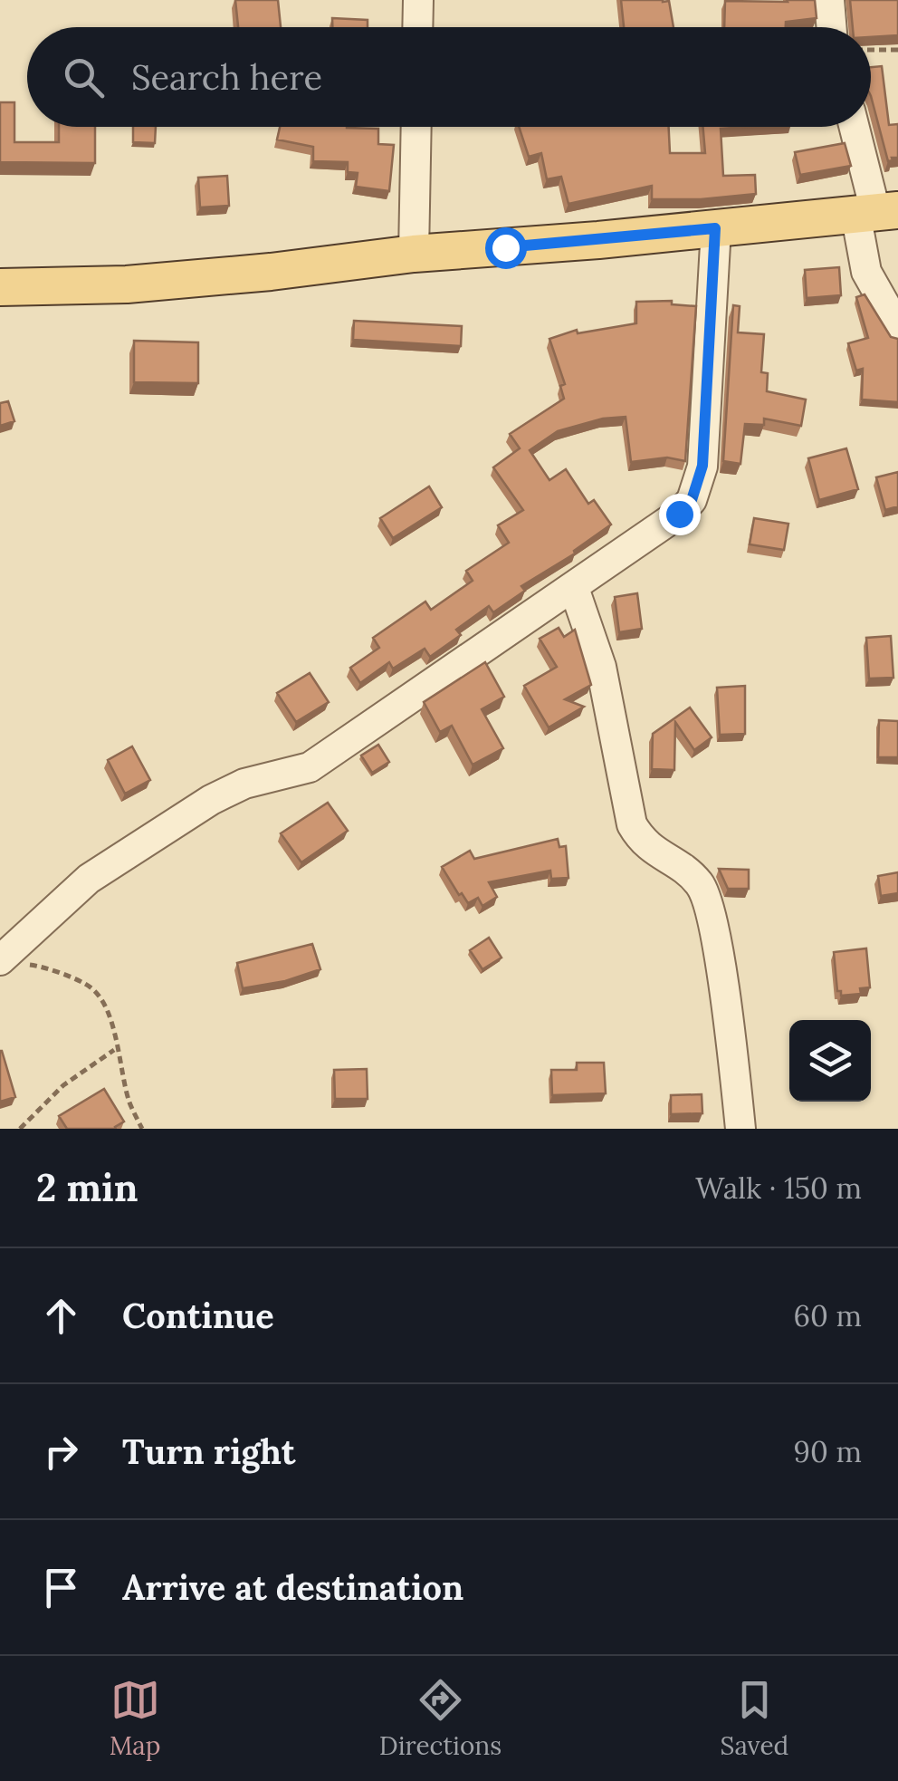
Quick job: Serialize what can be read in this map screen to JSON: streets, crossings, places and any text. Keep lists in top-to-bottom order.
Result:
{
  "page": {
    "search": "Search here",
    "heading": ["2 min", "Walk · 150 m"],
    "list": [
      ["Continue", "60 m"],
      ["Turn right", "90 m"],
      "Arrive at destination"
    ],
    "nav": ["Map", "Directions", "Saved"]
  }
}
